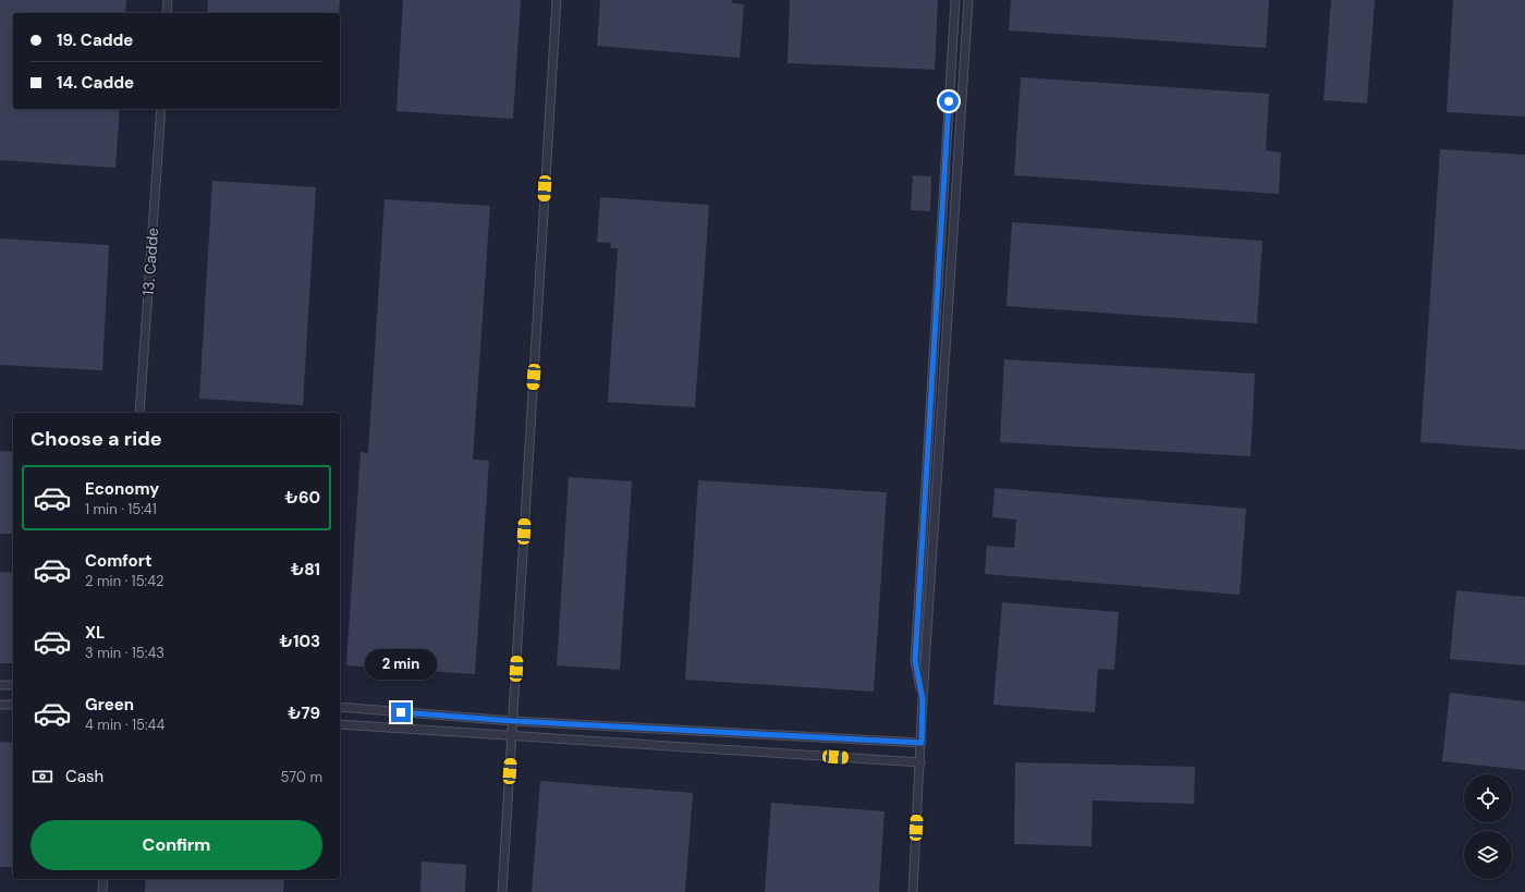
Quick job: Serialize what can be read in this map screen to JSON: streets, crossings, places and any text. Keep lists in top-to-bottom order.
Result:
{
  "streets": {
    "lane": ["13. Cadde"]
  },
  "page": {
    "banner": ["19. Cadde", "14. Cadde"],
    "heading": "Choose a ride",
    "list": [
      {
        "name": "Economy",
        "note": "1 min · 15:41",
        "value": "₺60"
      },
      {
        "name": "Comfort",
        "note": "2 min · 15:42",
        "value": "₺81"
      },
      {
        "name": "XL",
        "note": "3 min · 15:43",
        "value": "₺103"
      },
      {
        "name": "Green",
        "note": "4 min · 15:44",
        "value": "₺79"
      }
    ],
    "bubble": "2 min",
    "pay": ["Cash", "570 m"],
    "buttons": "Confirm"
  }
}
